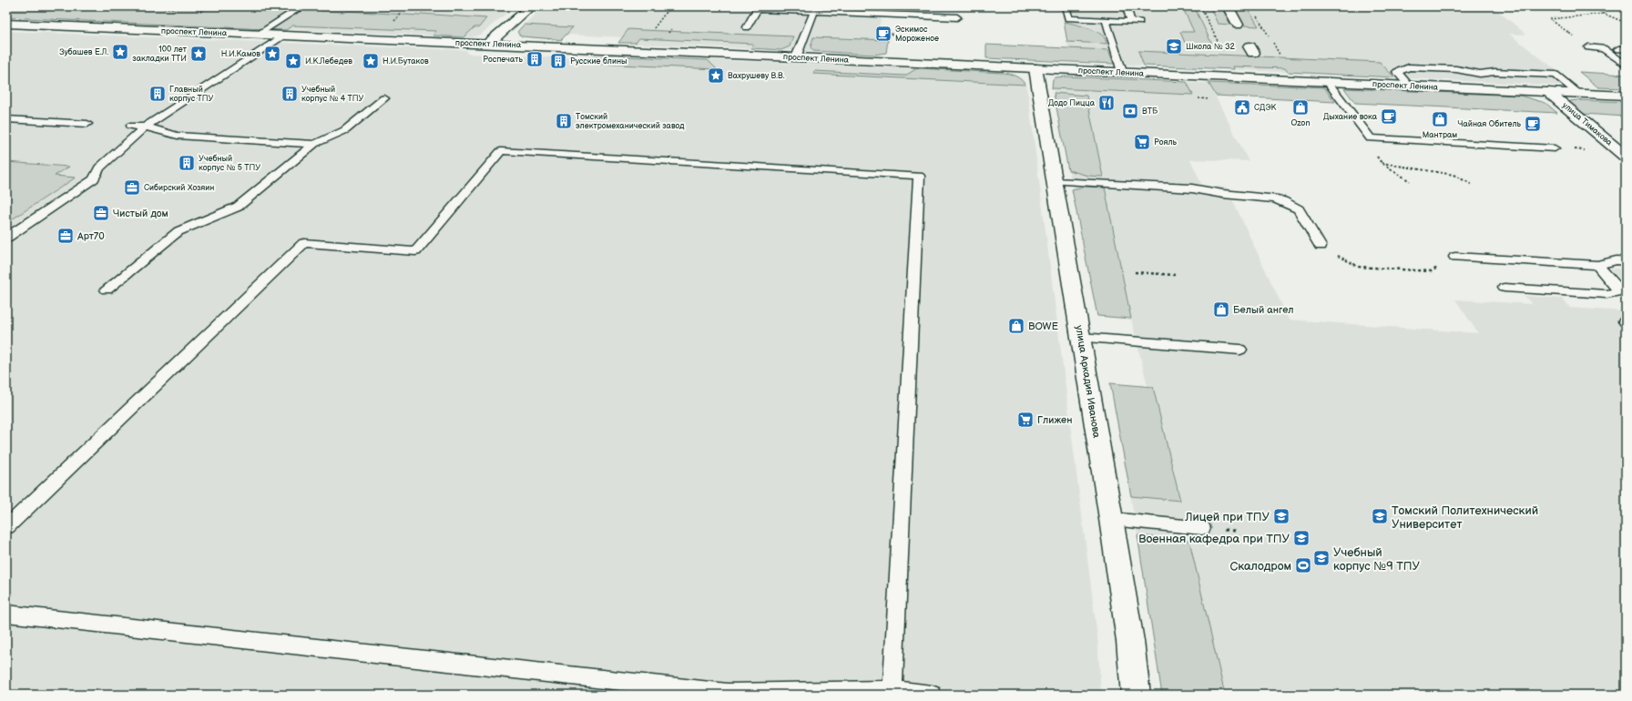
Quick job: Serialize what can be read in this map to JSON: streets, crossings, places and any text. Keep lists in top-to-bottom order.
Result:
{
  "streets": {
    "main road": ["проспект Ленина", "улица Тимакова", "улица Аркадия Иванова"]
  },
  "crossings": [
    ["проспект Ленина", "улица Тимакова"],
    ["проспект Ленина", "улица Аркадия Иванова"]
  ],
  "places": {
    "cafe": ["Эскимос Мороженое", "Дыхание вока", "Чайная Обитель"],
    "school or university": [
      "Школа № 32",
      "Лицей при ТПУ",
      "Томский Политехнический Университет",
      "Военная кафедра при ТПУ",
      "Учебный корпус №9 ТПУ"
    ],
    "place": [
      "Зубашев Е.Л.",
      "100 лет закладки ТТИ",
      "Н.И.Камов",
      "И.К.Лебедев",
      "Н.И.Бутаков",
      "Вахрушеву В.В."
    ],
    "building": [
      "Роспечать",
      "Русские блины",
      "Главный корпус ТПУ",
      "Учебный корпус № 4 ТПУ",
      "Томский электромеханический завод",
      "Учебный корпус № 5 ТПУ"
    ],
    "restaurant": ["Додо Пицца"],
    "public building": ["СДЭК"],
    "shop": [
      "Ozon",
      "Мантрам",
      "Белый ангел",
      "BOWE"
    ],
    "bank": ["ВТБ"],
    "supermarket": ["Рояль", "Глижен"],
    "office": ["Сибирский Хозяин", "Чистый дом", "Арт70"],
    "sports": ["Скалодром"]
  }
}
